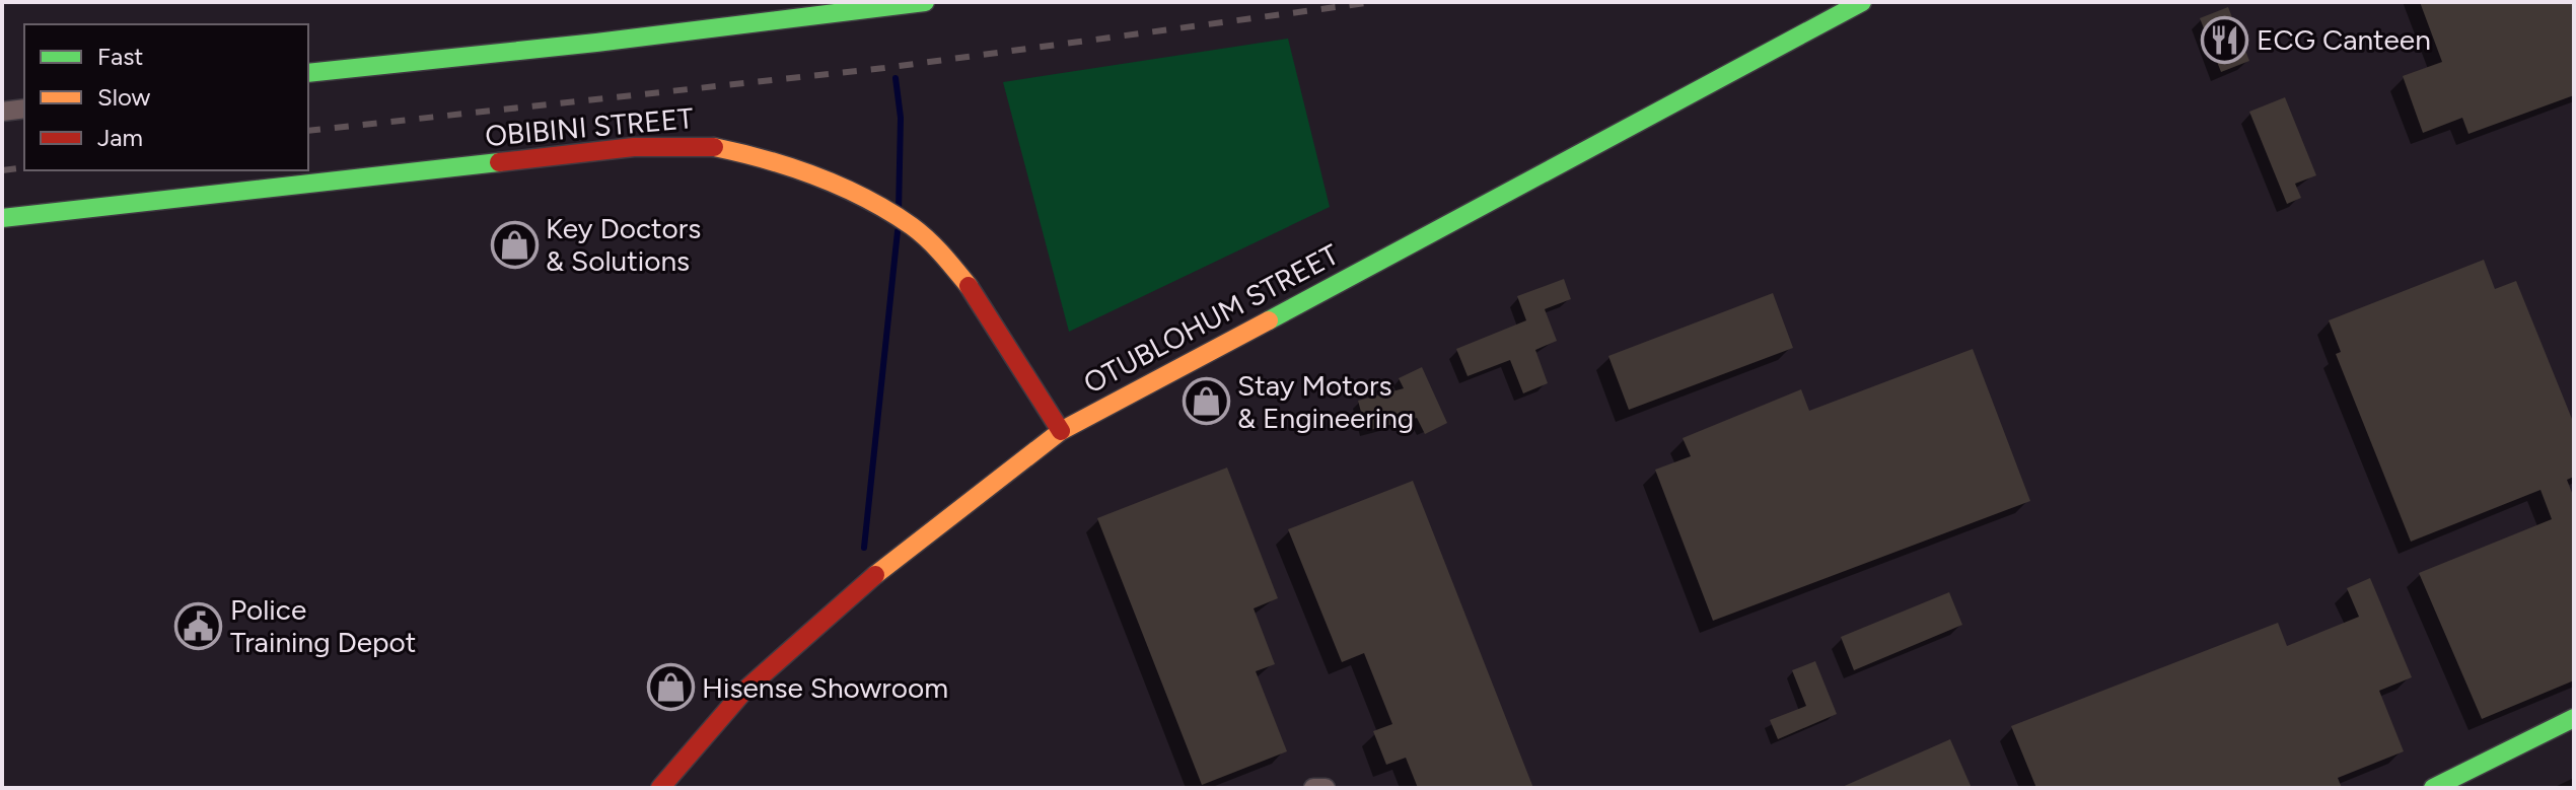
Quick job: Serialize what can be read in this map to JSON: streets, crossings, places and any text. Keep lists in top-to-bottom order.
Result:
{
  "streets": {
    "street": ["OBIBINI STREET", "OTUBLOHUM STREET"]
  },
  "crossings": [
    ["OBIBINI STREET", "OTUBLOHUM STREET"]
  ],
  "places": {
    "restaurant": ["ECG Canteen"],
    "shop": ["Key Doctors & Solutions", "Stay Motors & Engineering", "Hisense Showroom"],
    "public building": ["Police Training Depot"]
  },
  "legend": ["Fast", "Slow", "Jam"]
}
